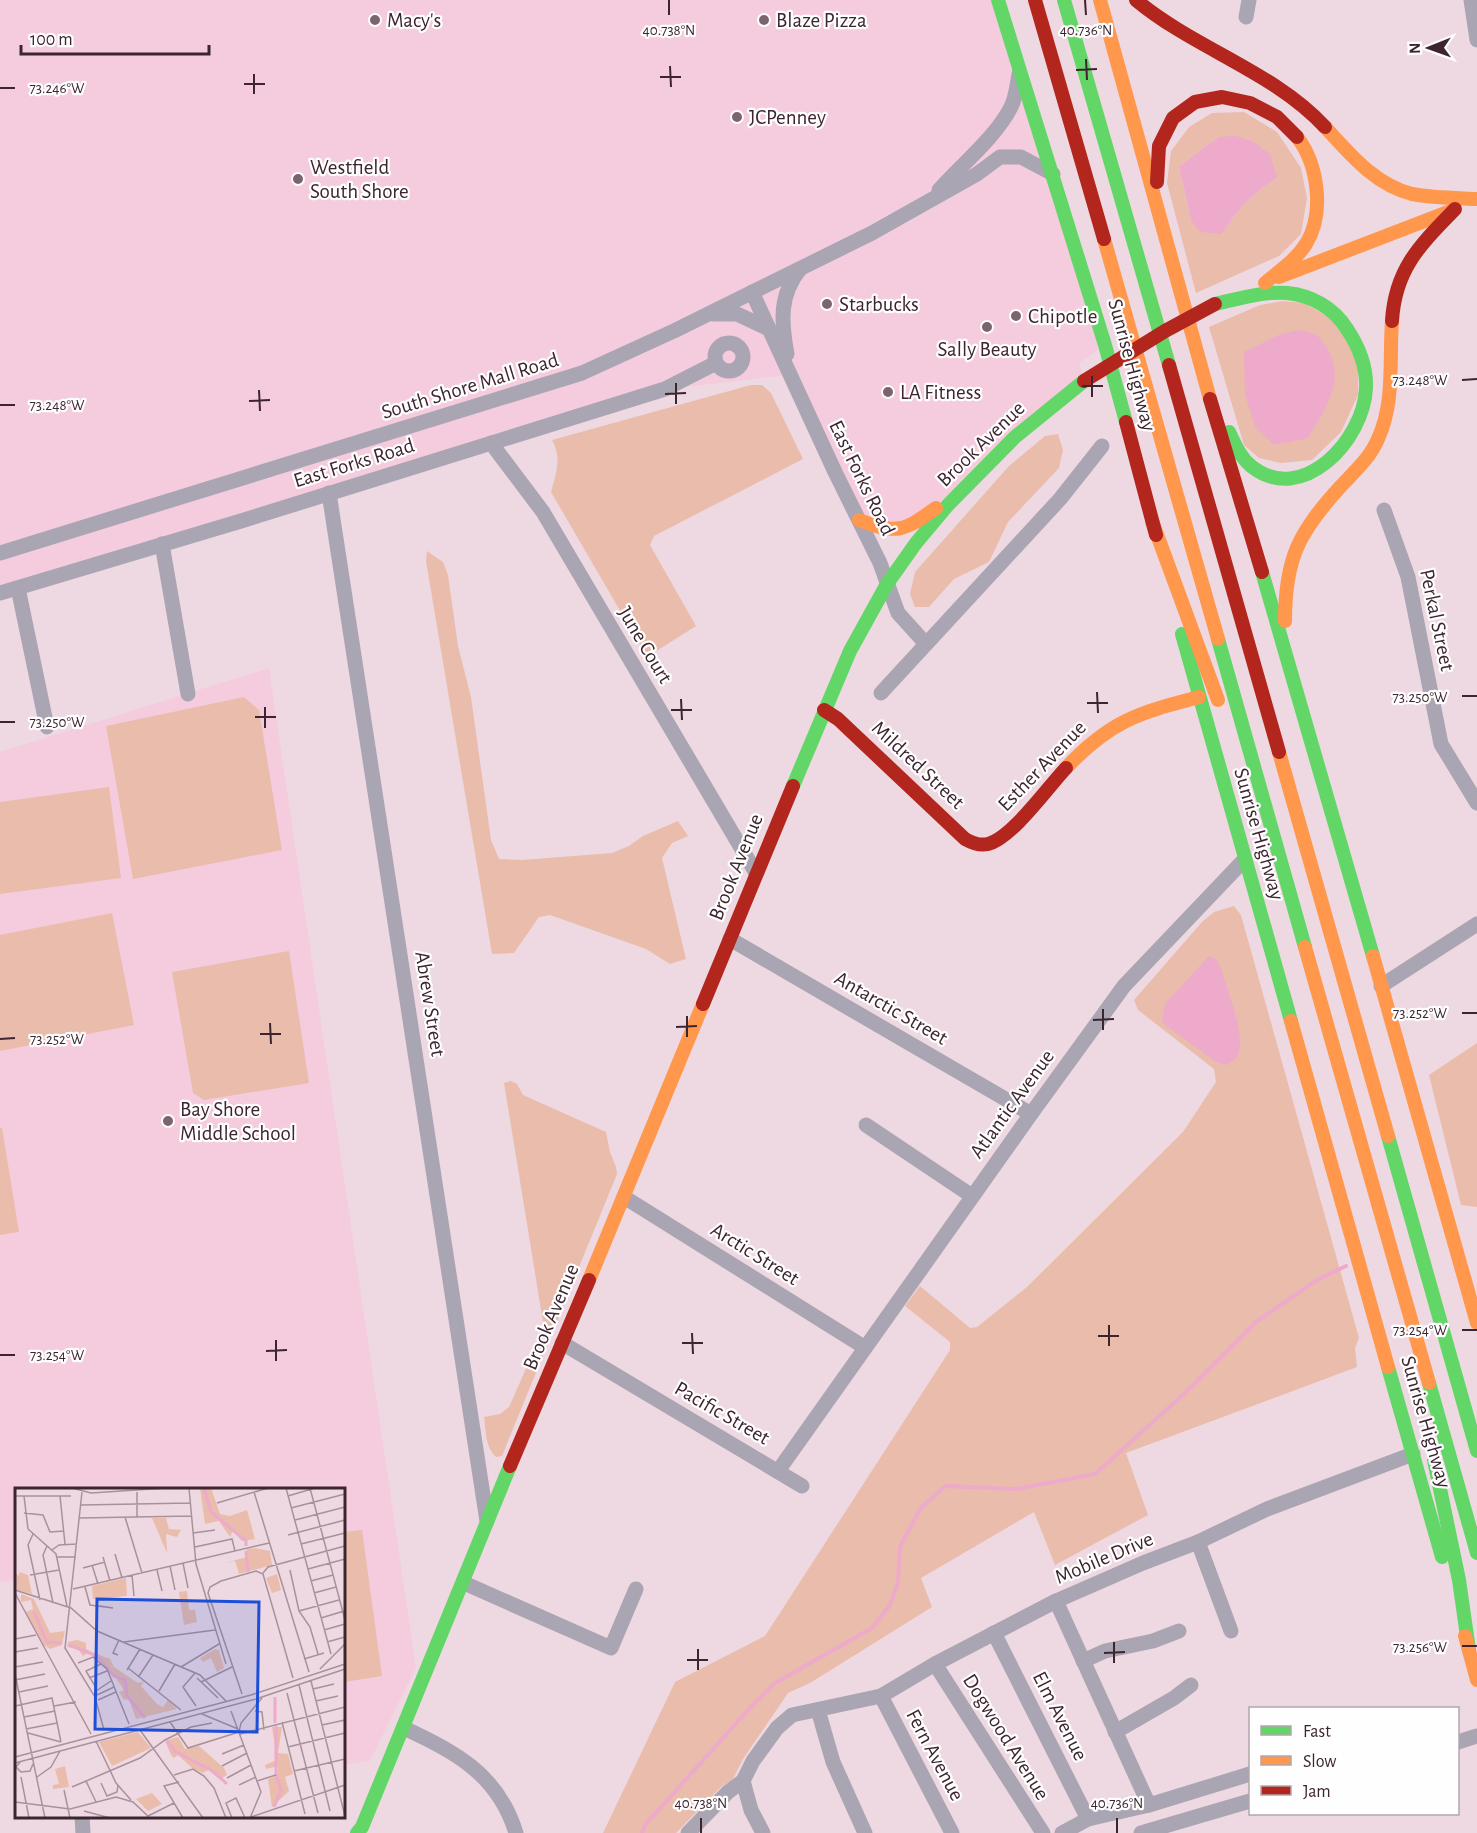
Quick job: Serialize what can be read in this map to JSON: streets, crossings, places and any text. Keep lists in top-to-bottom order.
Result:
{
  "streets": {
    "main road": [
      "Sunrise Highway",
      "Brook Avenue",
      "Mildred Street",
      "Esther Avenue"
    ],
    "street": [
      "South Shore Mall Road",
      "East Forks Road",
      "Perkal Street",
      "June Court",
      "Abrew Street",
      "Antarctic Street",
      "Atlantic Avenue",
      "Arctic Street",
      "Pacific Street",
      "Mobile Drive",
      "Elm Avenue",
      "Dogwood Avenue",
      "Fern Avenue"
    ]
  },
  "crossings": [
    ["Sunrise Highway", "South Shore Mall Road"],
    ["Sunrise Highway", "Esther Avenue"],
    ["Sunrise Highway", "Atlantic Avenue"],
    ["Sunrise Highway", "Mobile Drive"],
    ["South Shore Mall Road", "East Forks Road"],
    ["Brook Avenue", "East Forks Road"],
    ["Brook Avenue", "June Court"],
    ["Brook Avenue", "Mildred Street"],
    ["Brook Avenue", "Abrew Street"],
    ["Brook Avenue", "Antarctic Street"],
    ["Brook Avenue", "Arctic Street"],
    ["Brook Avenue", "Pacific Street"],
    ["East Forks Road", "June Court"],
    ["East Forks Road", "Abrew Street"],
    ["Mildred Street", "Esther Avenue"],
    ["Antarctic Street", "Atlantic Avenue"],
    ["Atlantic Avenue", "Arctic Street"],
    ["Atlantic Avenue", "Pacific Street"],
    ["Mobile Drive", "Elm Avenue"],
    ["Mobile Drive", "Dogwood Avenue"],
    ["Mobile Drive", "Fern Avenue"]
  ],
  "places": [
    "Macy's",
    "Blaze Pizza",
    "JCPenney",
    "Westfield South Shore",
    "Starbucks",
    "Chipotle",
    "Sally Beauty",
    "LA Fitness",
    "Bay Shore Middle School"
  ],
  "legend": ["Fast", "Slow", "Jam"],
  "scale_bar": "100 m",
  "north": "left",
  "coordinates": [
    "40.738°N",
    "40.736°N",
    "73.246°W",
    "73.248°W",
    "73.250°W",
    "73.252°W",
    "73.254°W",
    "73.256°W"
  ]
}
